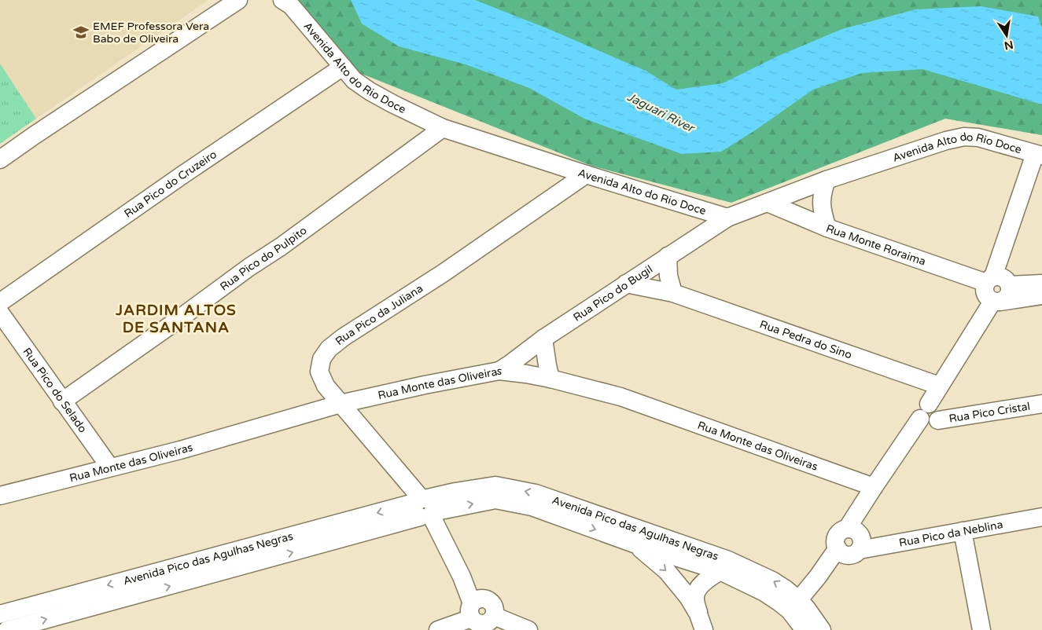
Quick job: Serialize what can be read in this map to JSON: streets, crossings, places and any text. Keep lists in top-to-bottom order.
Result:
{
  "streets": {
    "street": [
      "Avenida Alto do Rio Doce",
      "Rua Pico do Cruzeiro",
      "Rua Monte Roraima",
      "Rua Pico do Pulpito",
      "Rua Pico do Bugil",
      "Rua Pico da Juliana",
      "Rua Pedra do Sino",
      "Rua Monte das Oliveiras",
      "Rua Pico do Selado",
      "Rua Pico Cristal",
      "Avenida Pico das Agulhas Negras",
      "Rua Pico da Neblina"
    ]
  },
  "crossings": [
    ["Avenida Alto do Rio Doce", "Rua Pico do Cruzeiro"],
    ["Avenida Alto do Rio Doce", "Rua Monte Roraima"],
    ["Avenida Alto do Rio Doce", "Rua Pico do Pulpito"],
    ["Avenida Alto do Rio Doce", "Rua Pico do Bugil"],
    ["Avenida Alto do Rio Doce", "Rua Pico da Juliana"],
    ["Rua Pico do Pulpito", "Rua Pico do Selado"],
    ["Rua Pico do Bugil", "Rua Pedra do Sino"],
    ["Rua Pico do Bugil", "Rua Monte das Oliveiras"],
    ["Rua Pico da Juliana", "Rua Monte das Oliveiras"],
    ["Rua Pico da Juliana", "Avenida Pico das Agulhas Negras"],
    ["Rua Monte das Oliveiras", "Rua Pico do Selado"]
  ],
  "districts": ["JARDIM ALTOS DE SANTANA"],
  "water": ["Jaguari River"],
  "places": {
    "school or university": ["EMEF Professora Vera Babo de Oliveira"]
  },
  "north": "bottom"
}
